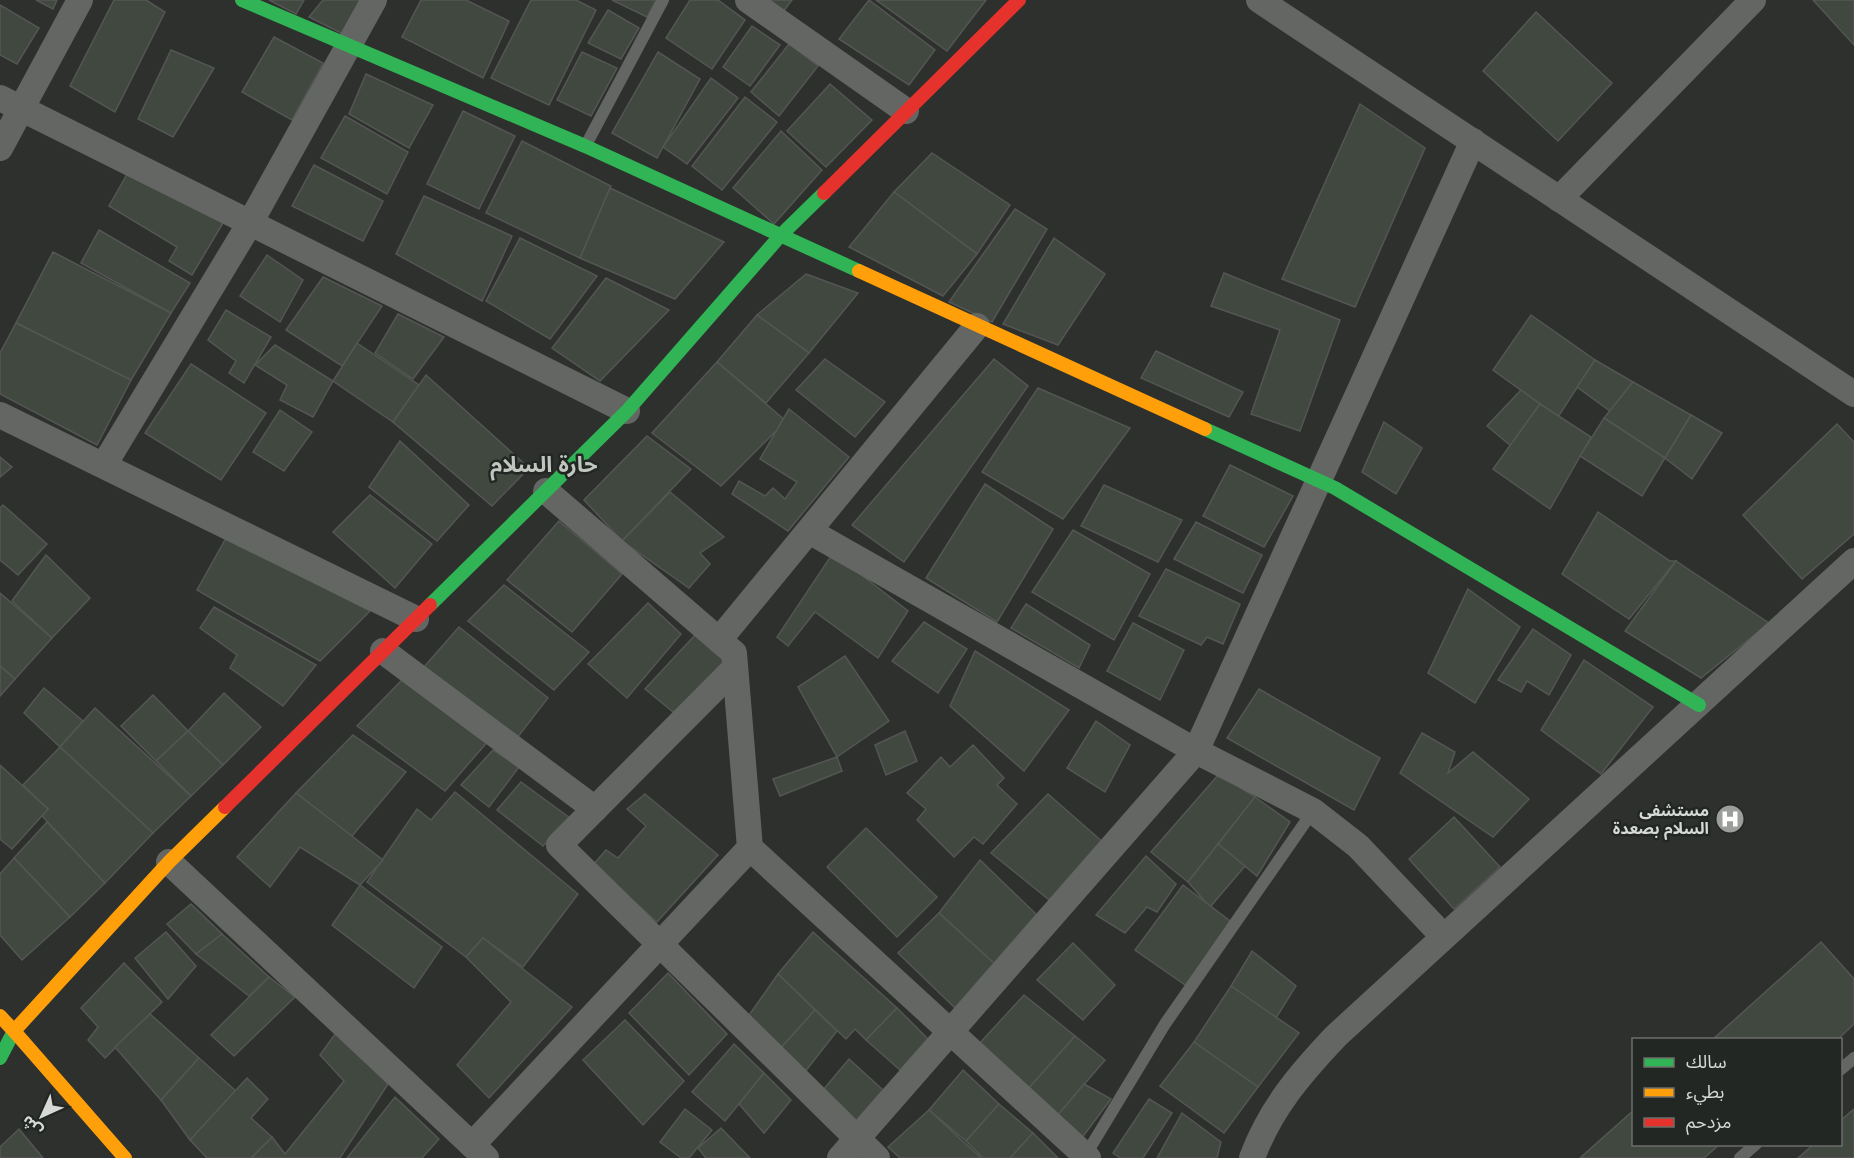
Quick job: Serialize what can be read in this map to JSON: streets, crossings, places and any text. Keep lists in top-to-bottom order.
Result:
{
  "districts": ["حارة السلام"],
  "places": {
    "hospital": ["مستشفى السلام بصعدة"]
  },
  "legend": ["سالك", "بطيء", "مزدحم"],
  "north": "bottom left"
}
